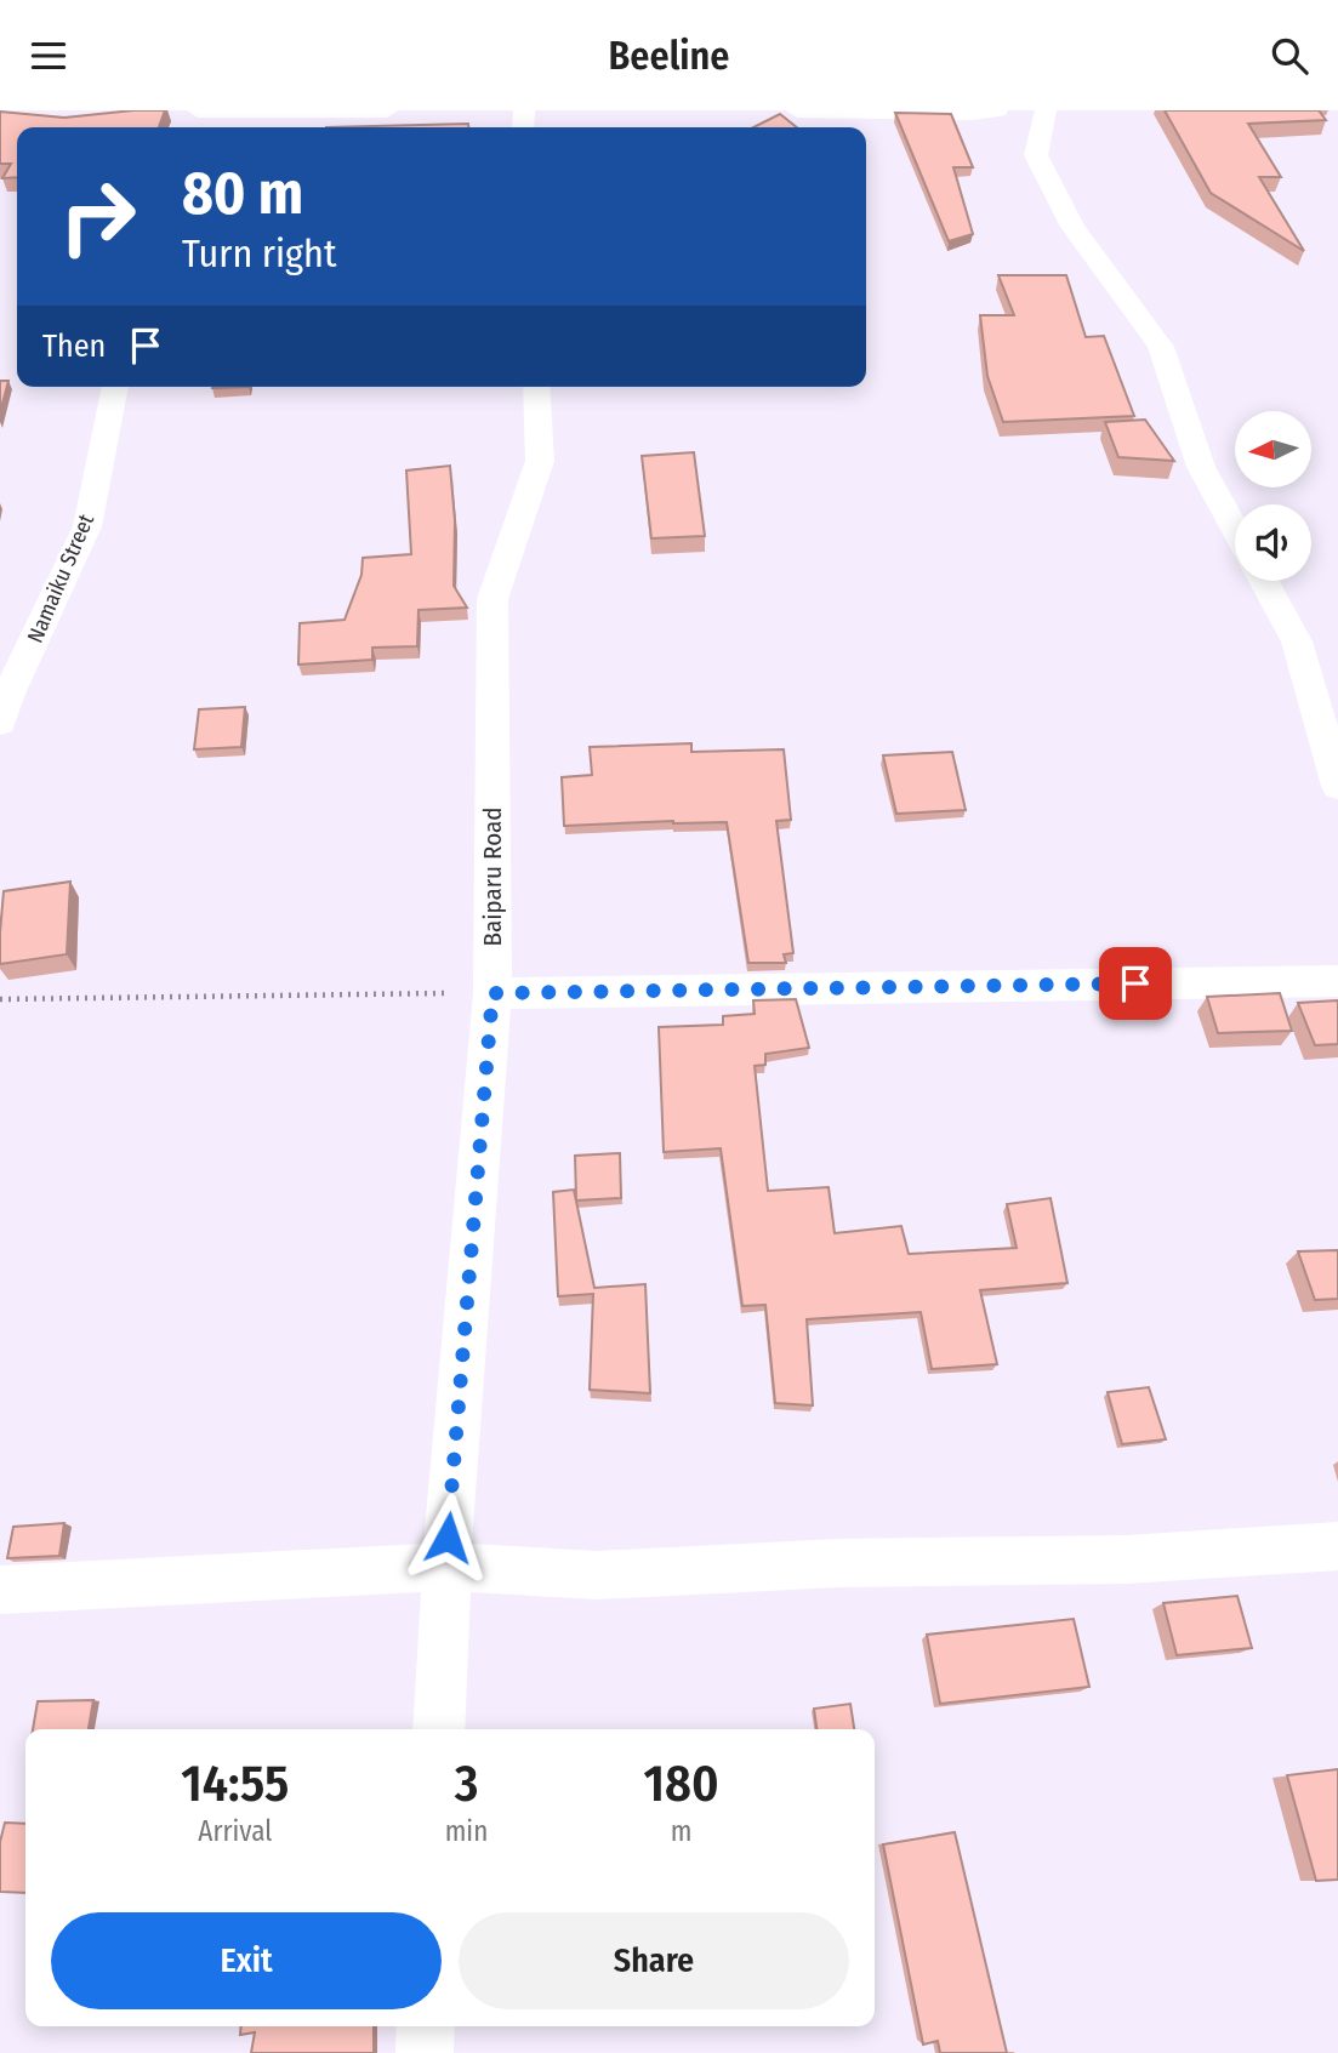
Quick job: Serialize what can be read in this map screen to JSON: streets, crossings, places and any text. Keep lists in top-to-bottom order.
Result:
{
  "streets": {
    "street": ["Namaiku Street", "Baiparu Road"]
  },
  "north": "left",
  "page": {
    "header": "Beeline",
    "turn": ["80 m", "Turn right"],
    "then": "Then",
    "eta": [
      "14:55",
      "Arrival",
      "3",
      "min",
      "180",
      "m"
    ],
    "buttons": ["Exit", "Share"]
  }
}
